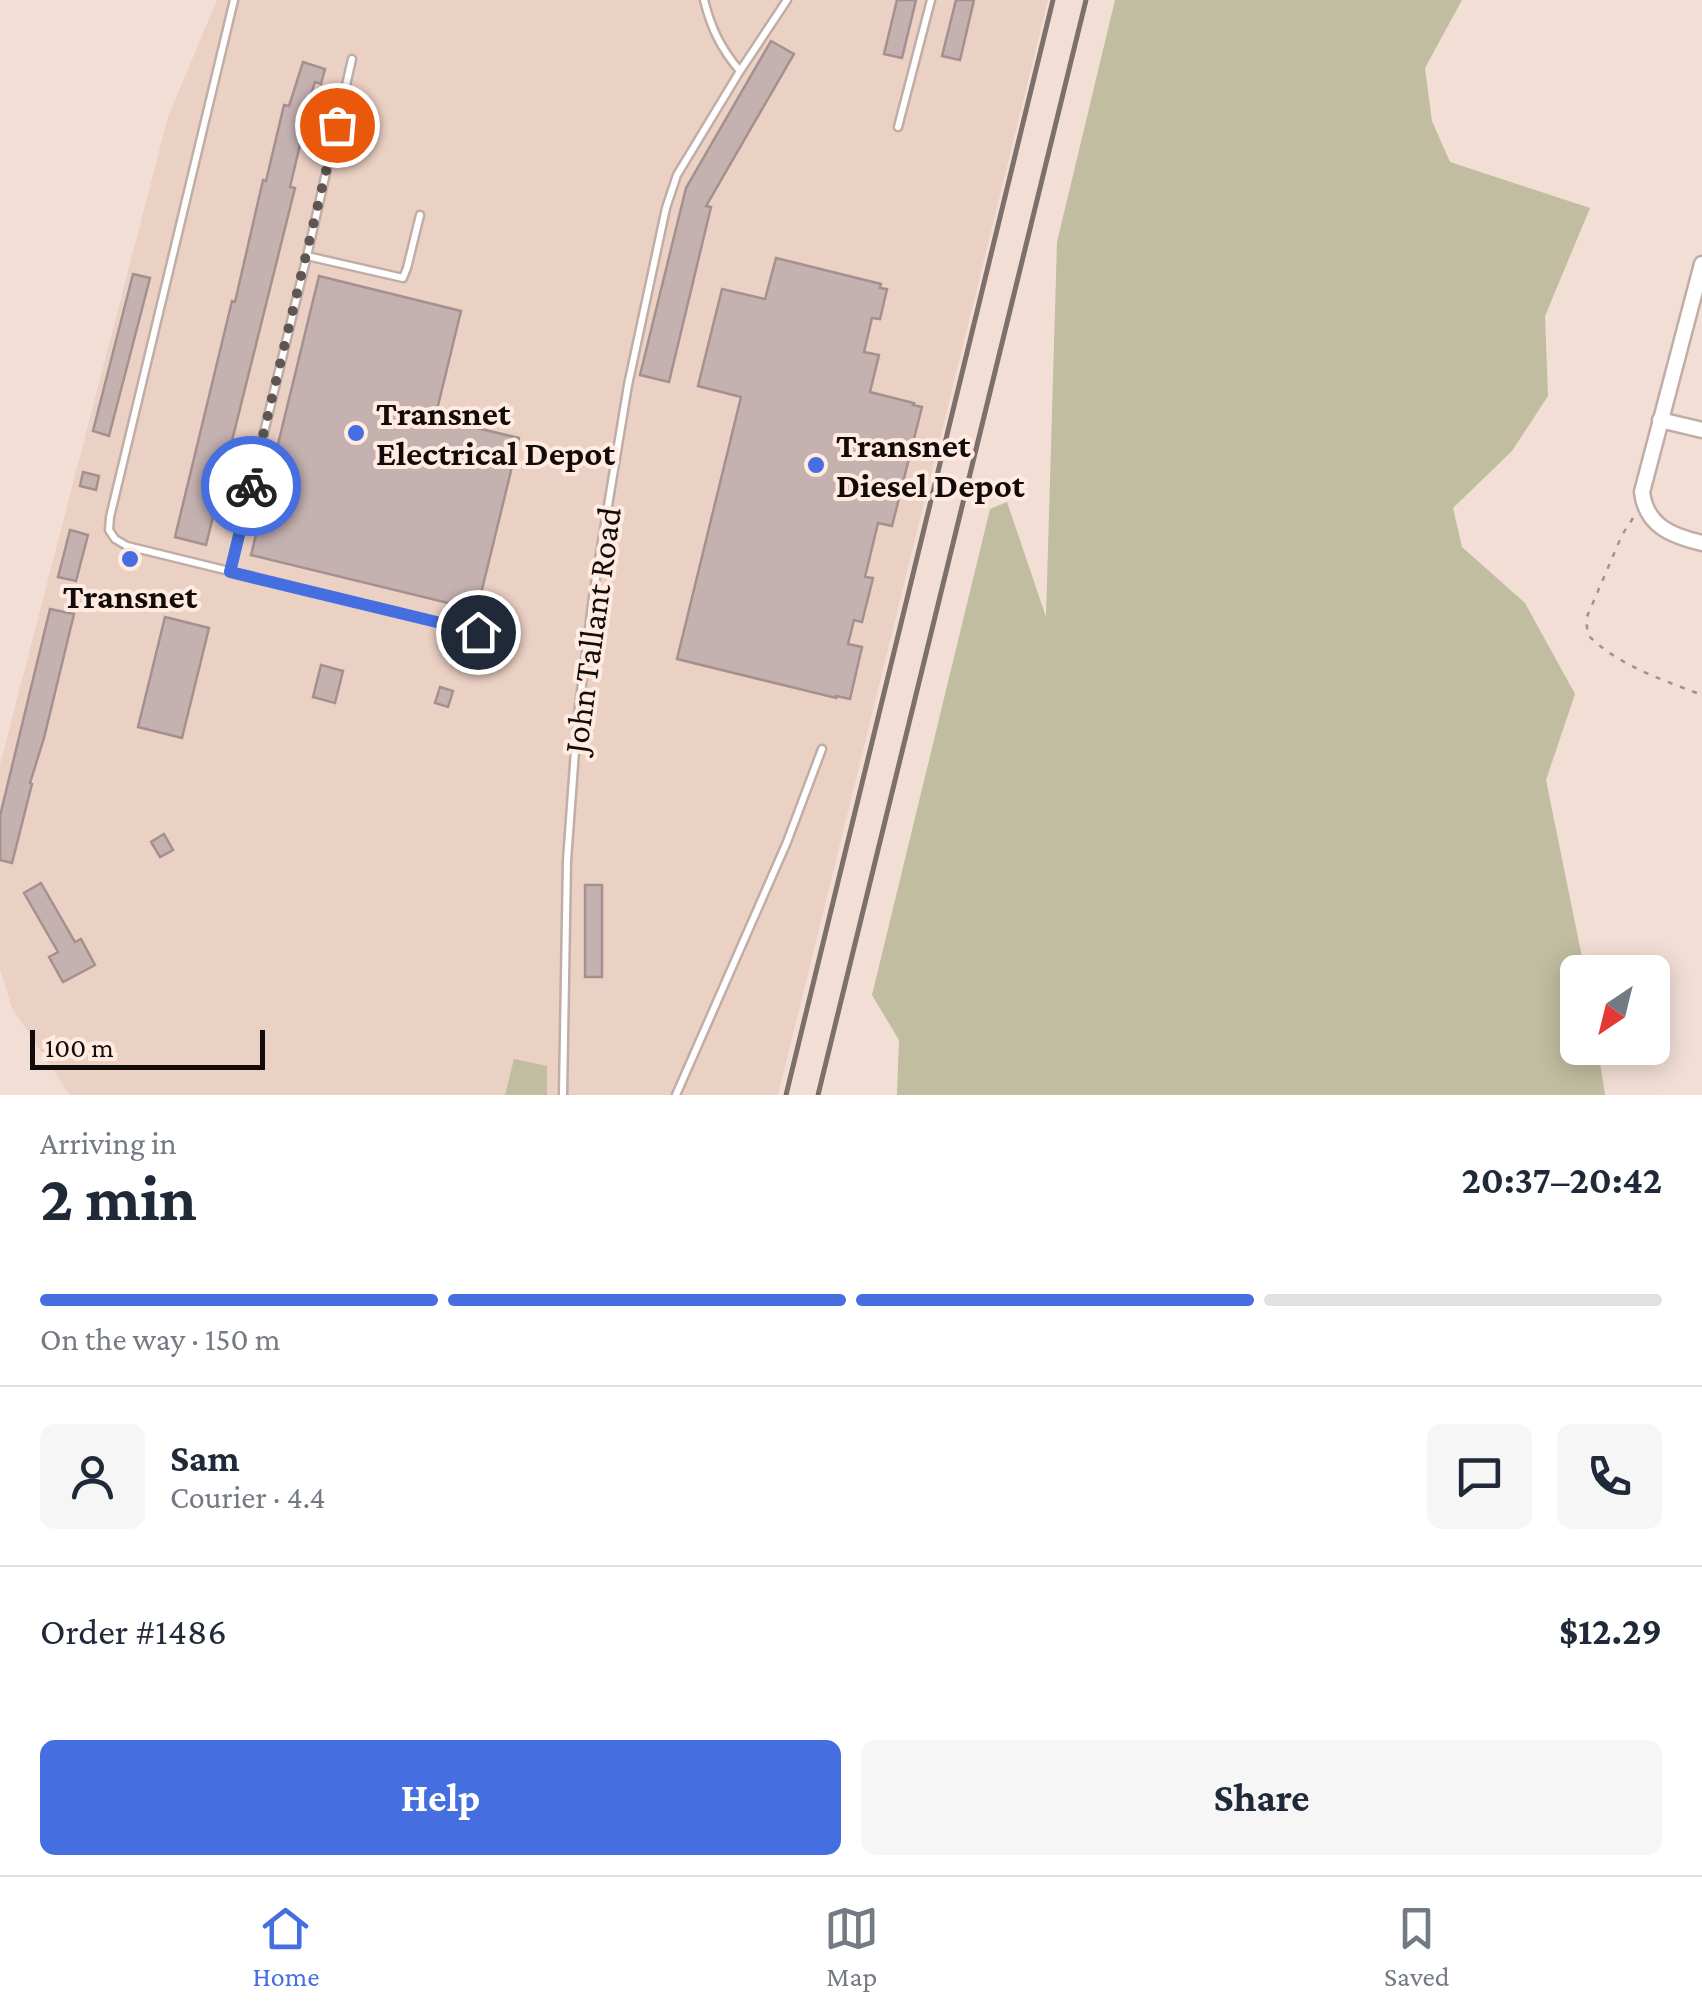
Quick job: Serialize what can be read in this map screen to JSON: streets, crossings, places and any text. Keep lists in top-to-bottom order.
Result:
{
  "streets": {
    "lane": ["John Tallant Road"]
  },
  "places": ["Transnet Electrical Depot", "Transnet Diesel Depot", "Transnet"],
  "scale_bar": "100 m",
  "north": "bottom left",
  "page": {
    "scale": "100 m",
    "heading": ["2 min", "Arriving in", "20:37–20:42"],
    "panel": [
      "Sam",
      "Courier · 4.4",
      "Order #1486",
      "$12.29"
    ],
    "bar": "On the way · 150 m",
    "buttons": ["Help", "Share"],
    "tabs": ["Home", "Map", "Saved"]
  }
}
